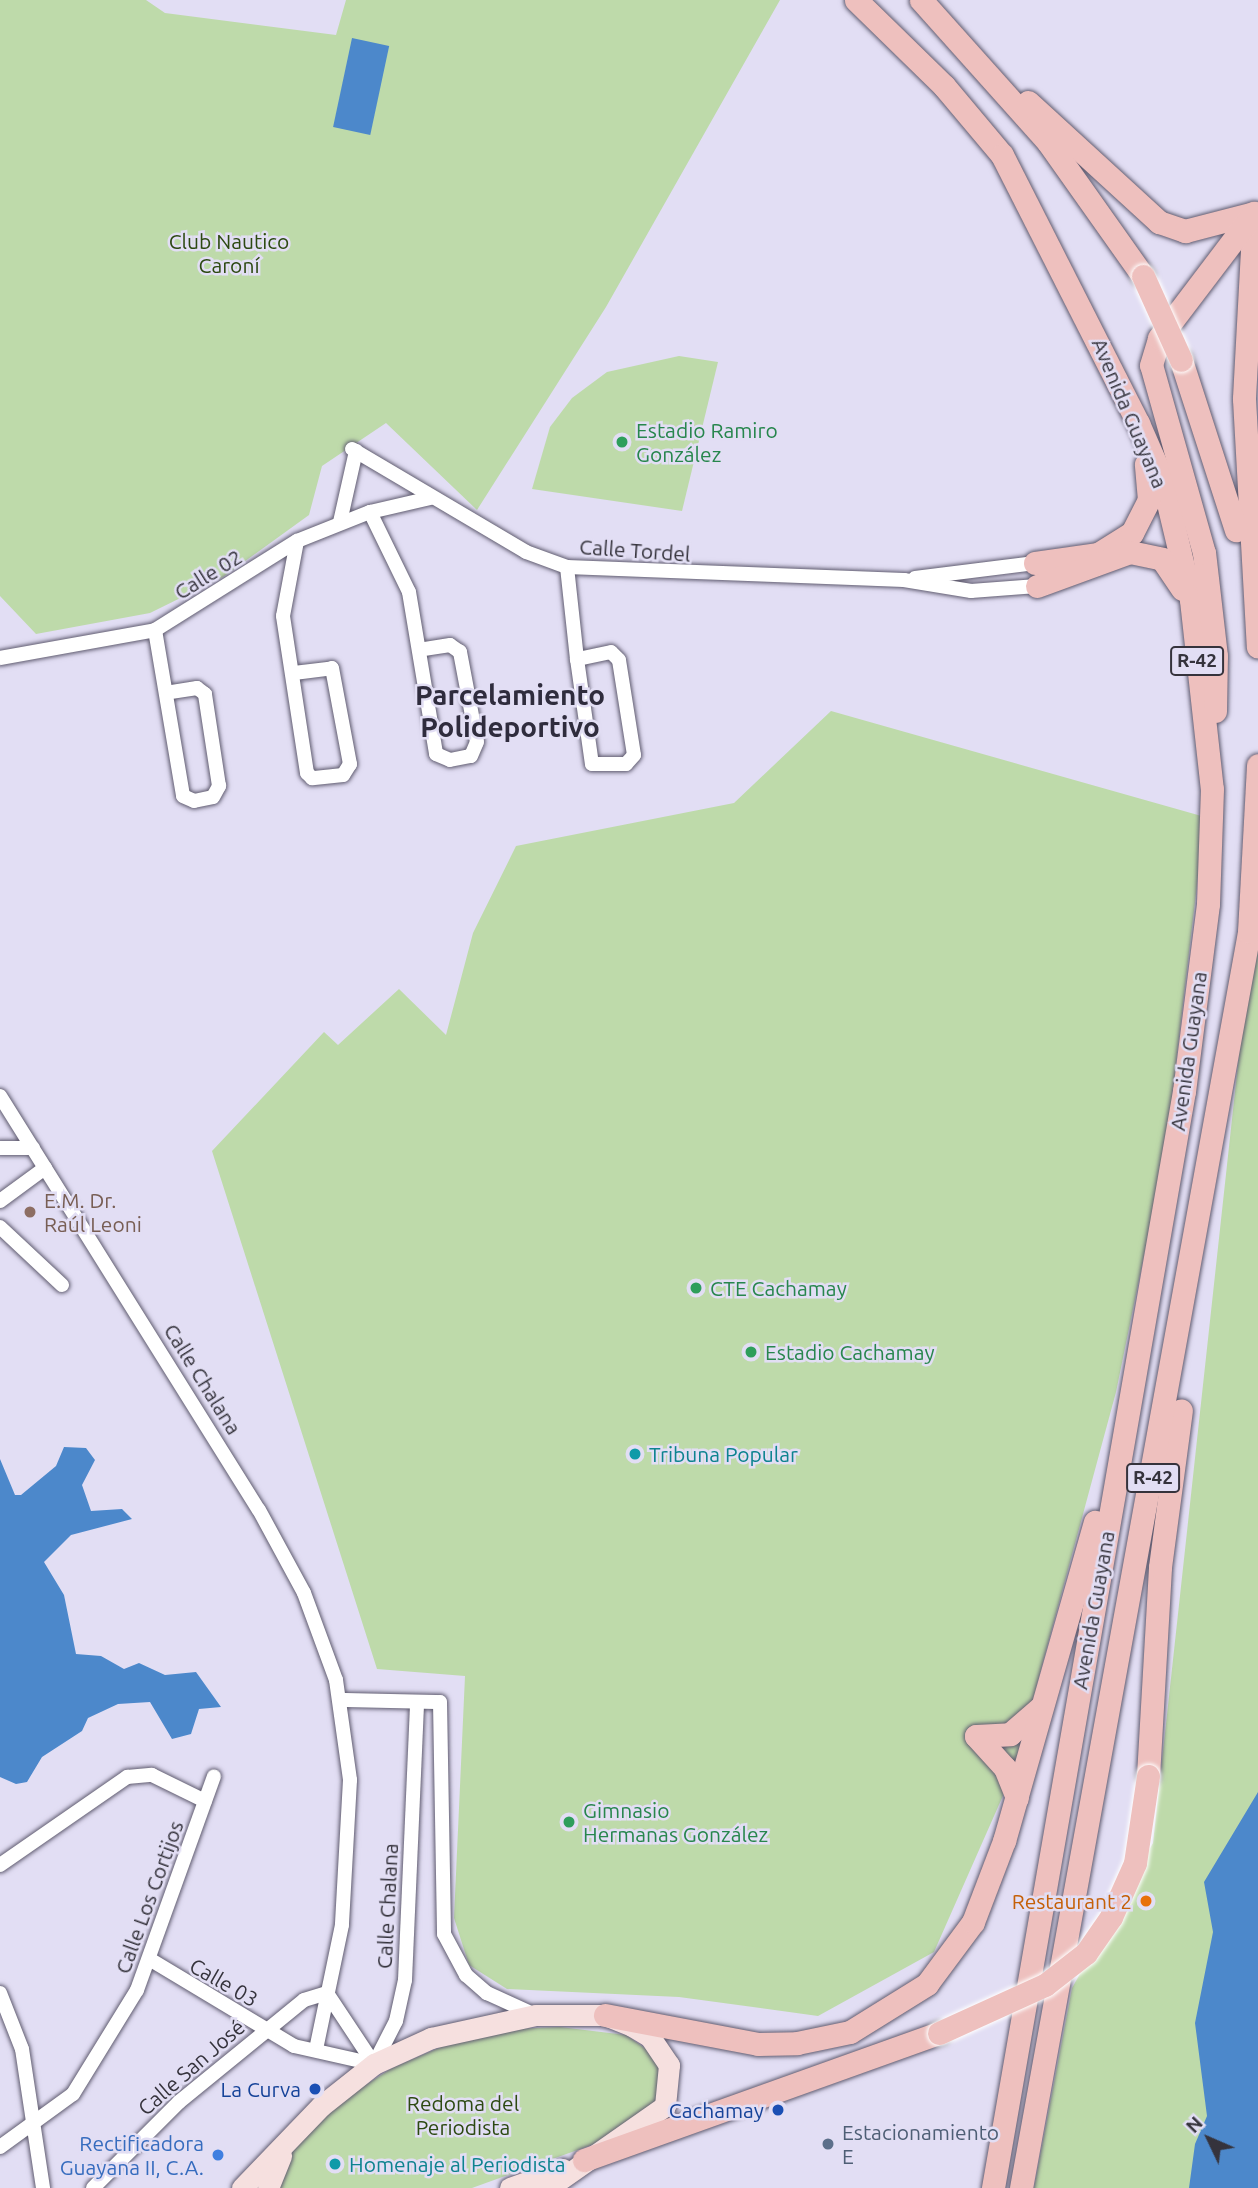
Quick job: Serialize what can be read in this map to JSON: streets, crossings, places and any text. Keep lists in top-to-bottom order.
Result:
{
  "streets": {
    "main road": ["Avenida Guayana", "R-42"],
    "street": [
      "Calle Tordel",
      "Calle 02",
      "Calle Chalana",
      "Calle Los Cortijos",
      "Calle 03",
      "Calle San José"
    ]
  },
  "crossings": [
    ["Calle Tordel", "Calle 02"],
    ["Calle Chalana", "Calle 03"],
    ["Calle Chalana", "Calle San José"],
    ["Calle Los Cortijos", "Calle 03"],
    ["Calle 03", "Calle San José"]
  ],
  "districts": ["Parcelamiento Polideportivo"],
  "parks": ["Club Nautico Caroní", "Redoma del Periodista"],
  "places": [
    "Estadio Ramiro González",
    "E.M. Dr. Raúl Leoni",
    "CTE Cachamay",
    "Estadio Cachamay",
    "Tribuna Popular",
    "Gimnasio Hermanas González",
    "Restaurant 2",
    "La Curva",
    "Cachamay",
    "Estacionamiento E",
    "Rectificadora Guayana II, C.A.",
    "Homenaje al Periodista"
  ],
  "north": "top left"
}
